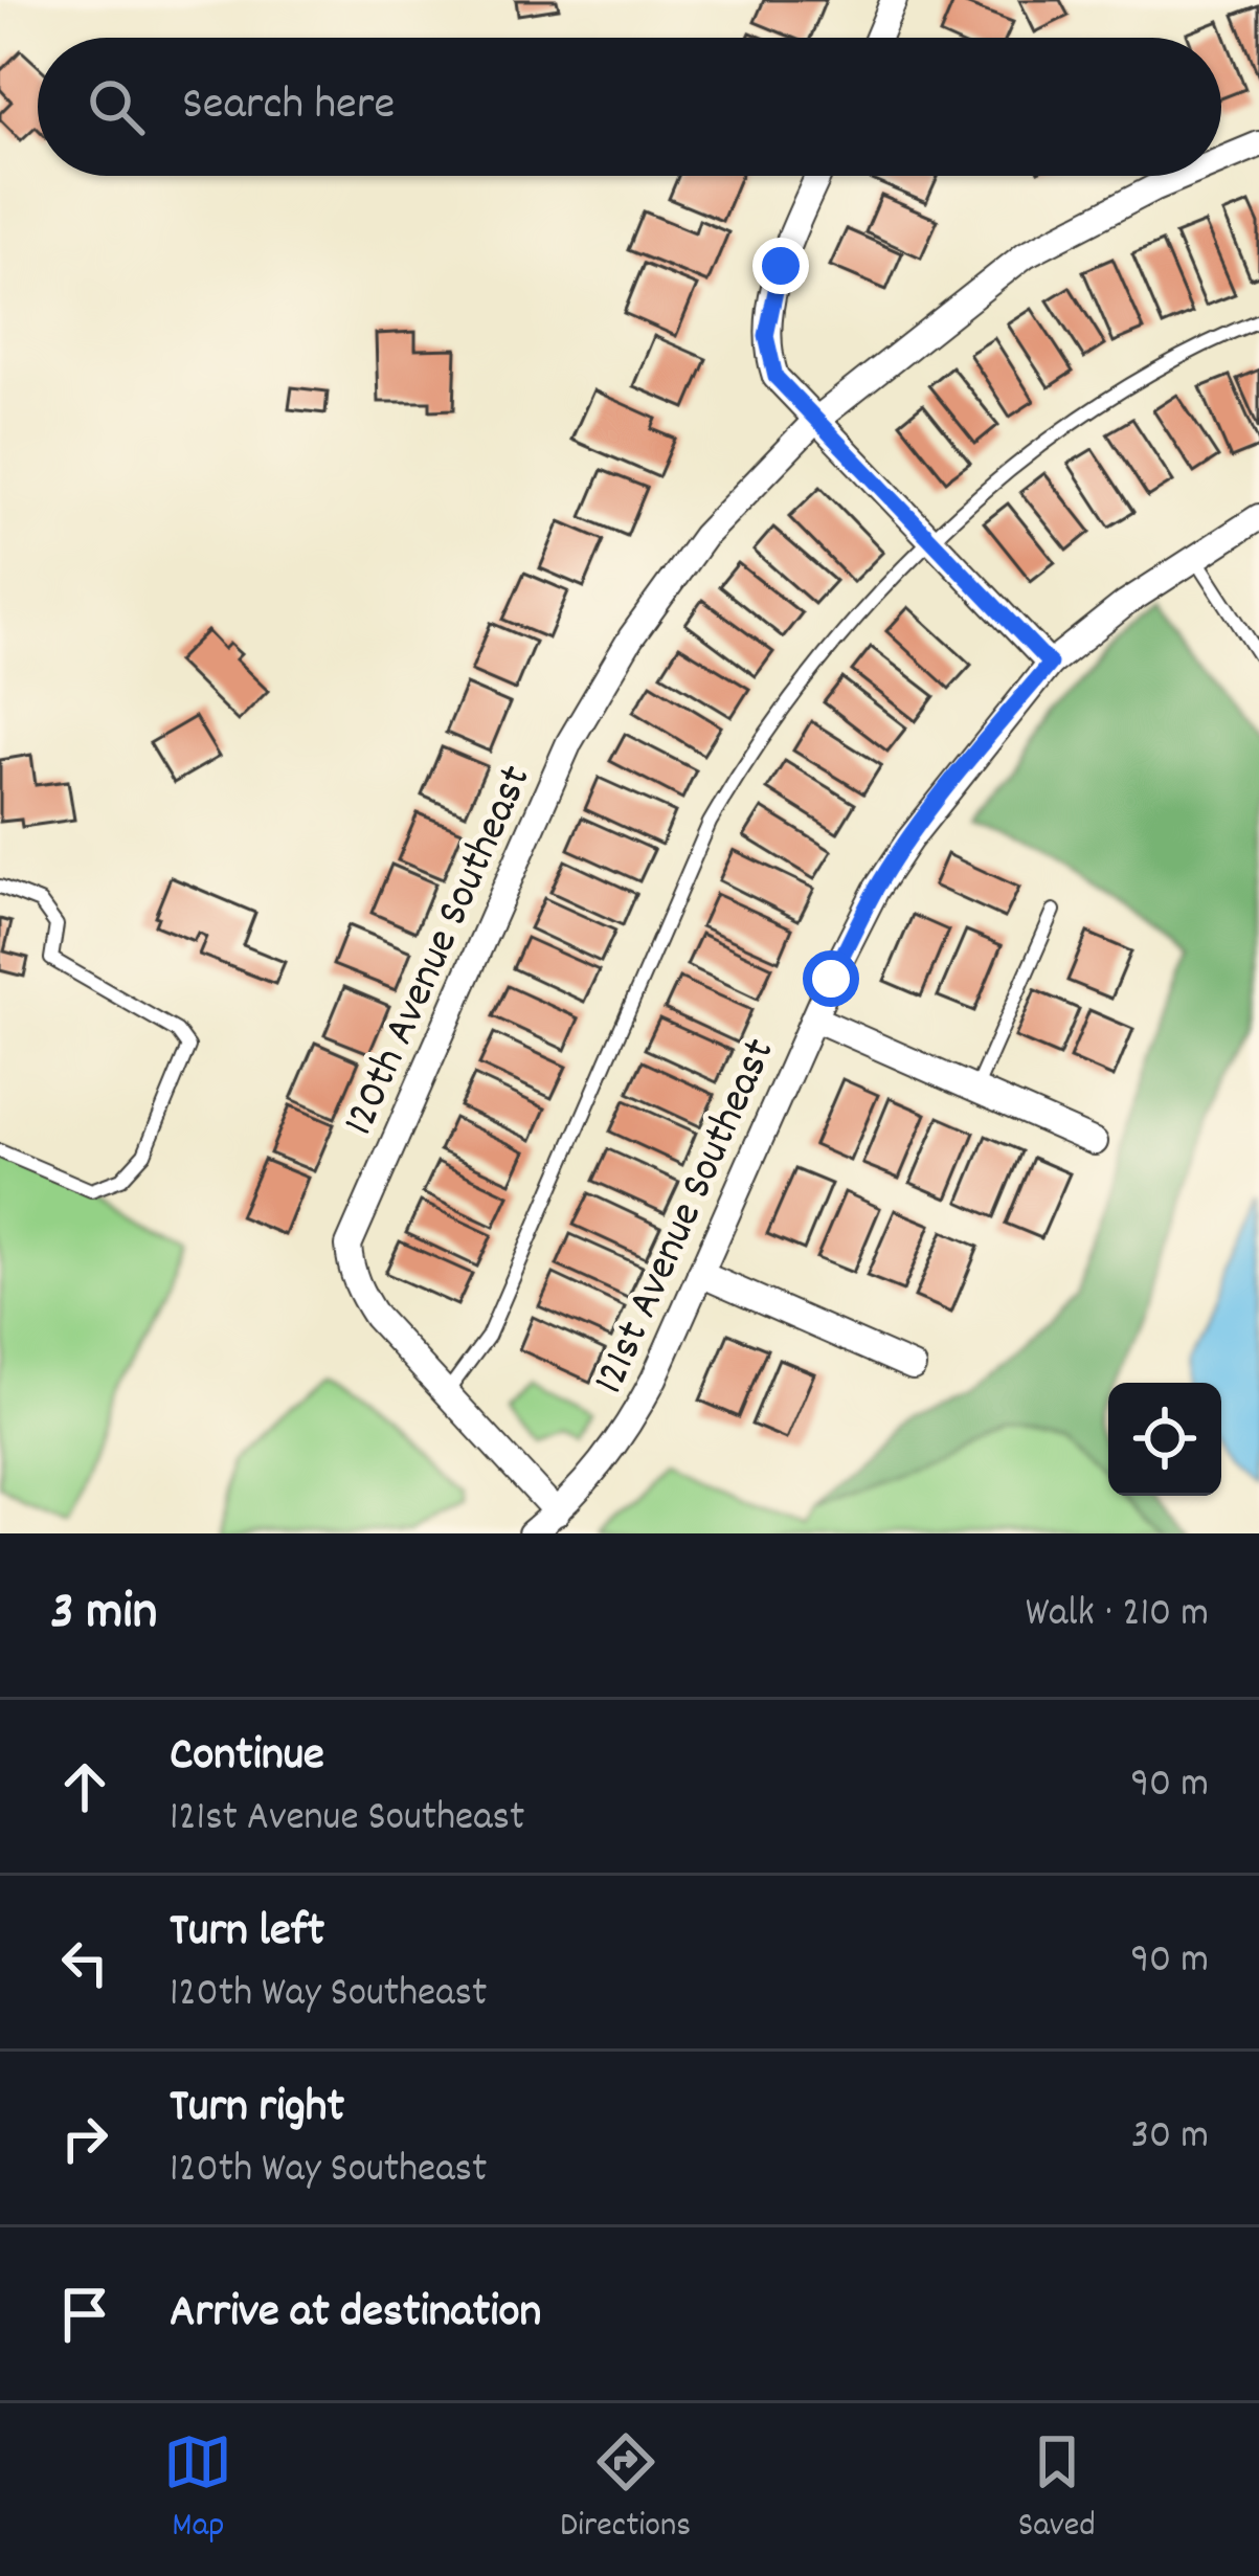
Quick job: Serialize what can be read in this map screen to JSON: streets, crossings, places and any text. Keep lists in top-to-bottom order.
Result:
{
  "streets": {
    "street": ["120th Avenue Southeast", "121st Avenue Southeast"]
  },
  "crossings": [
    ["120th Avenue Southeast", "121st Avenue Southeast"]
  ],
  "page": {
    "search": "Search here",
    "heading": ["3 min", "Walk · 210 m"],
    "list": [
      ["Continue", "121st Avenue Southeast", "90 m"],
      ["Turn left", "120th Way Southeast", "90 m"],
      ["Turn right", "120th Way Southeast", "30 m"],
      "Arrive at destination"
    ],
    "nav": ["Map", "Directions", "Saved"]
  }
}
